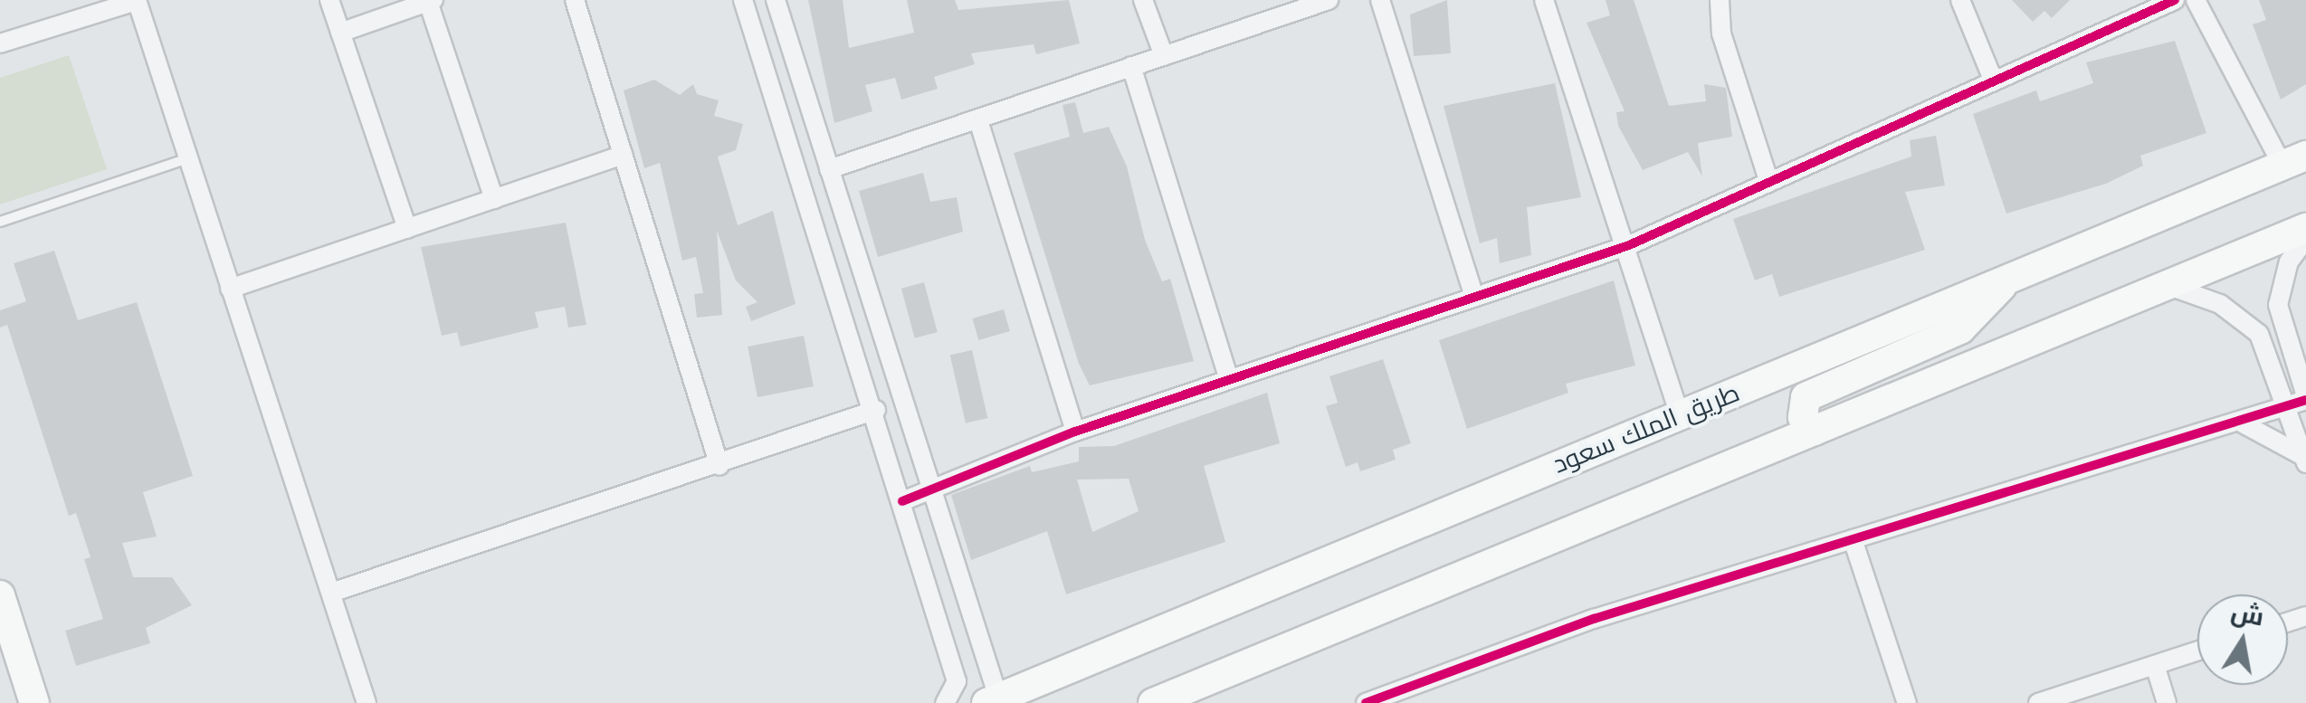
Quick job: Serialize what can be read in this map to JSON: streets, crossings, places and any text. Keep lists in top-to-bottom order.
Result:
{
  "streets": {
    "main road": ["طريق الملك سعود"]
  },
  "north": "top"
}
